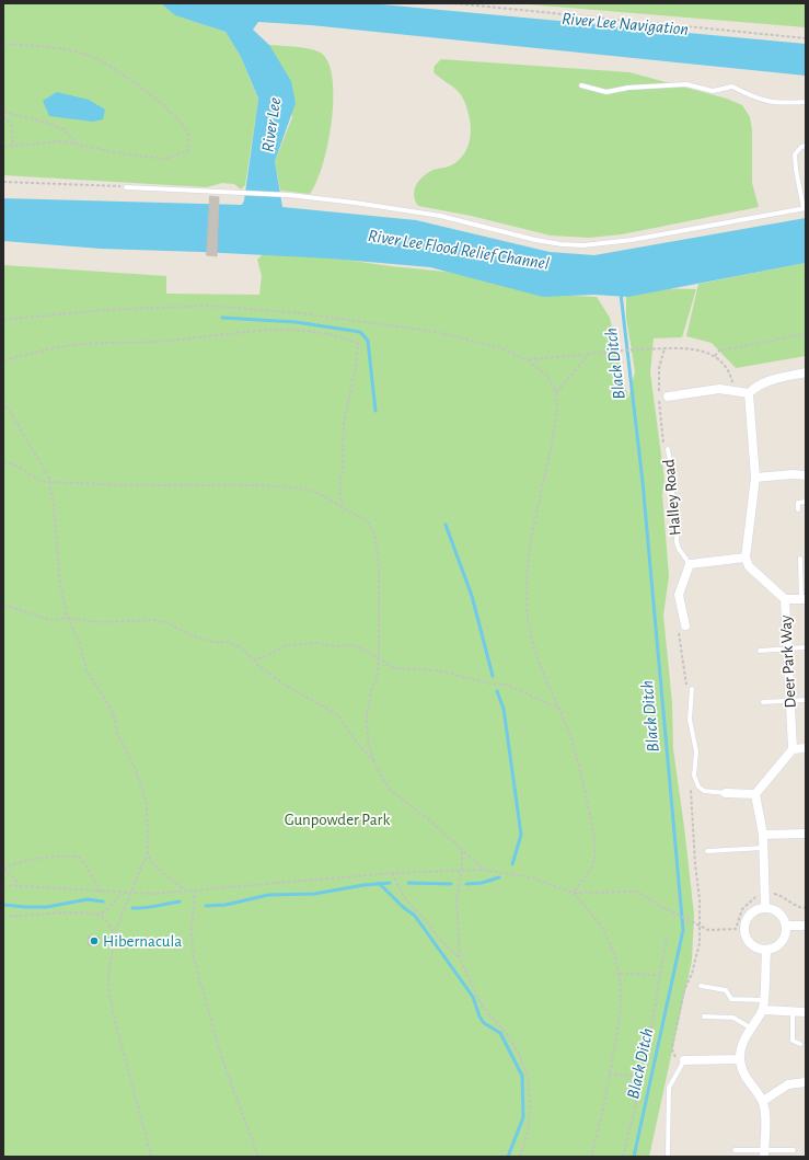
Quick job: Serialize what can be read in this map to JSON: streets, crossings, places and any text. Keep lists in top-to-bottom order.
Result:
{
  "streets": {
    "street": ["Deer Park Way"],
    "lane": ["Halley Road"]
  },
  "water": [
    "River Lee Navigation",
    "River Lee",
    "River Lee Flood Relief Channel",
    "Black Ditch"
  ],
  "parks": ["Gunpowder Park"],
  "places": ["Hibernacula"]
}
